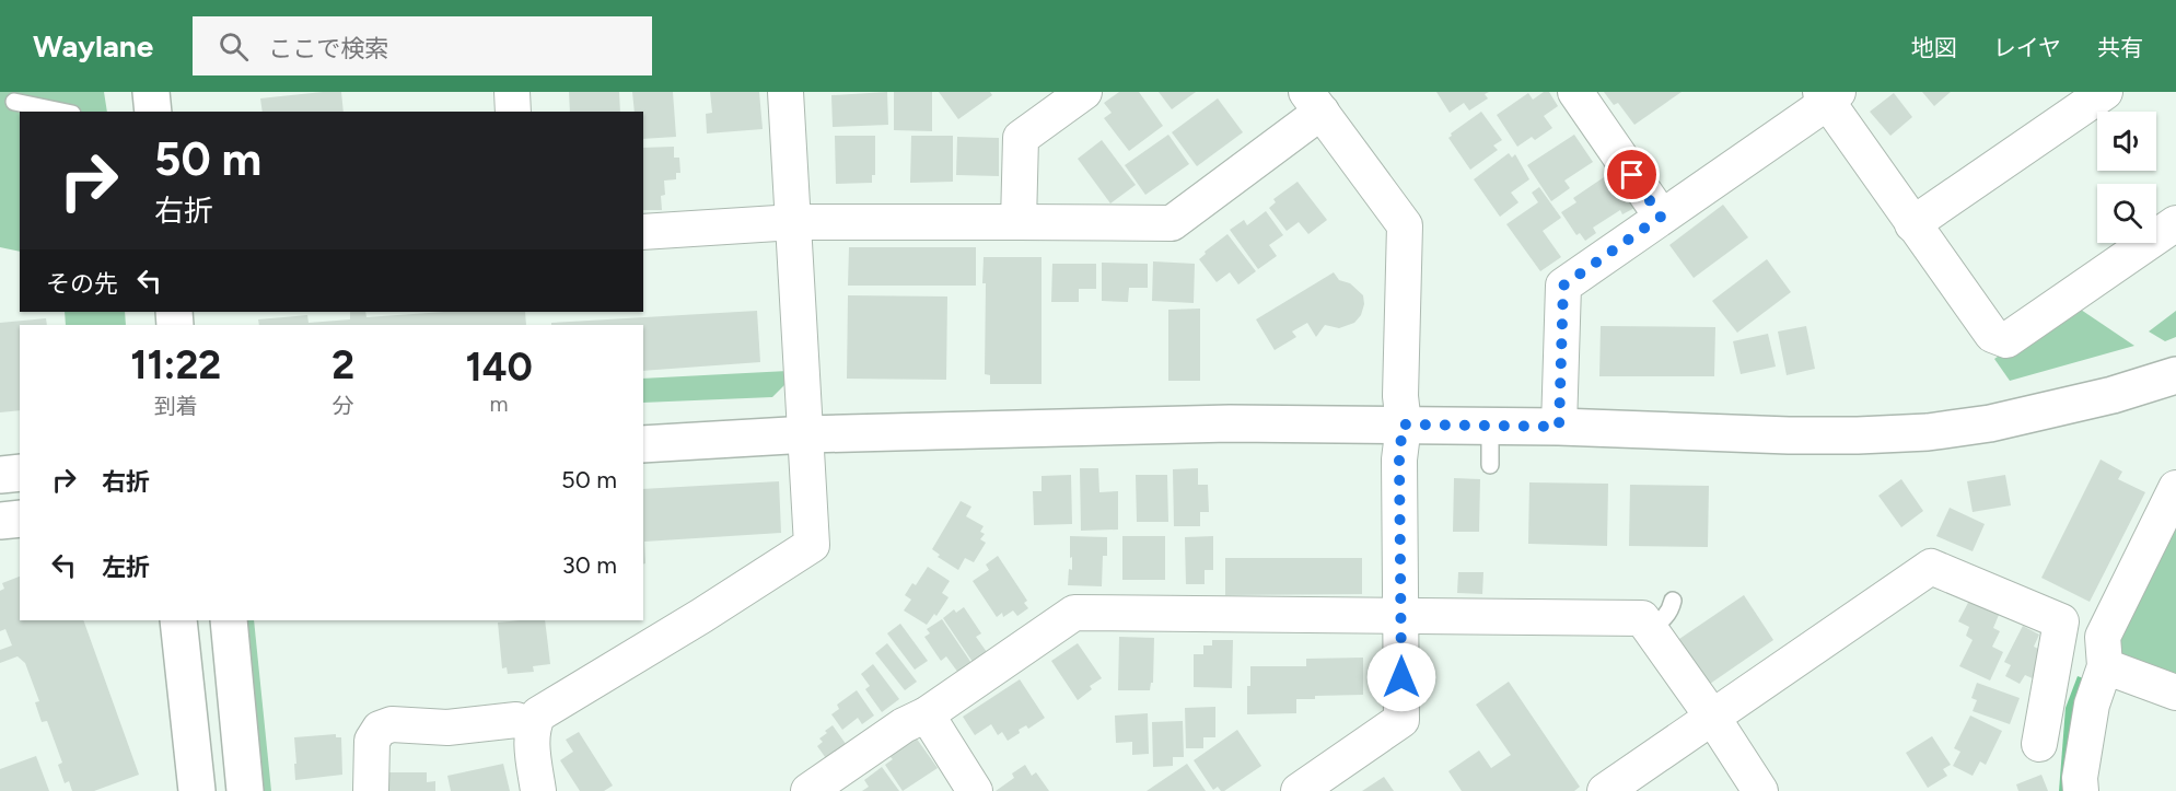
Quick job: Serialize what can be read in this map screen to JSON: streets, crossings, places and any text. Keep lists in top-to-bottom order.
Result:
{
  "page": {
    "header": "Waylane",
    "search": "ここで検索",
    "nav": ["地図", "レイヤ", "共有"],
    "turn": ["50 m", "右折"],
    "then": "その先",
    "eta": [
      "11:22",
      "到着",
      "2",
      "分",
      "140",
      "m"
    ],
    "list": [
      {
        "name": "右折",
        "value": "50 m"
      },
      {
        "name": "左折",
        "value": "30 m"
      }
    ]
  }
}
